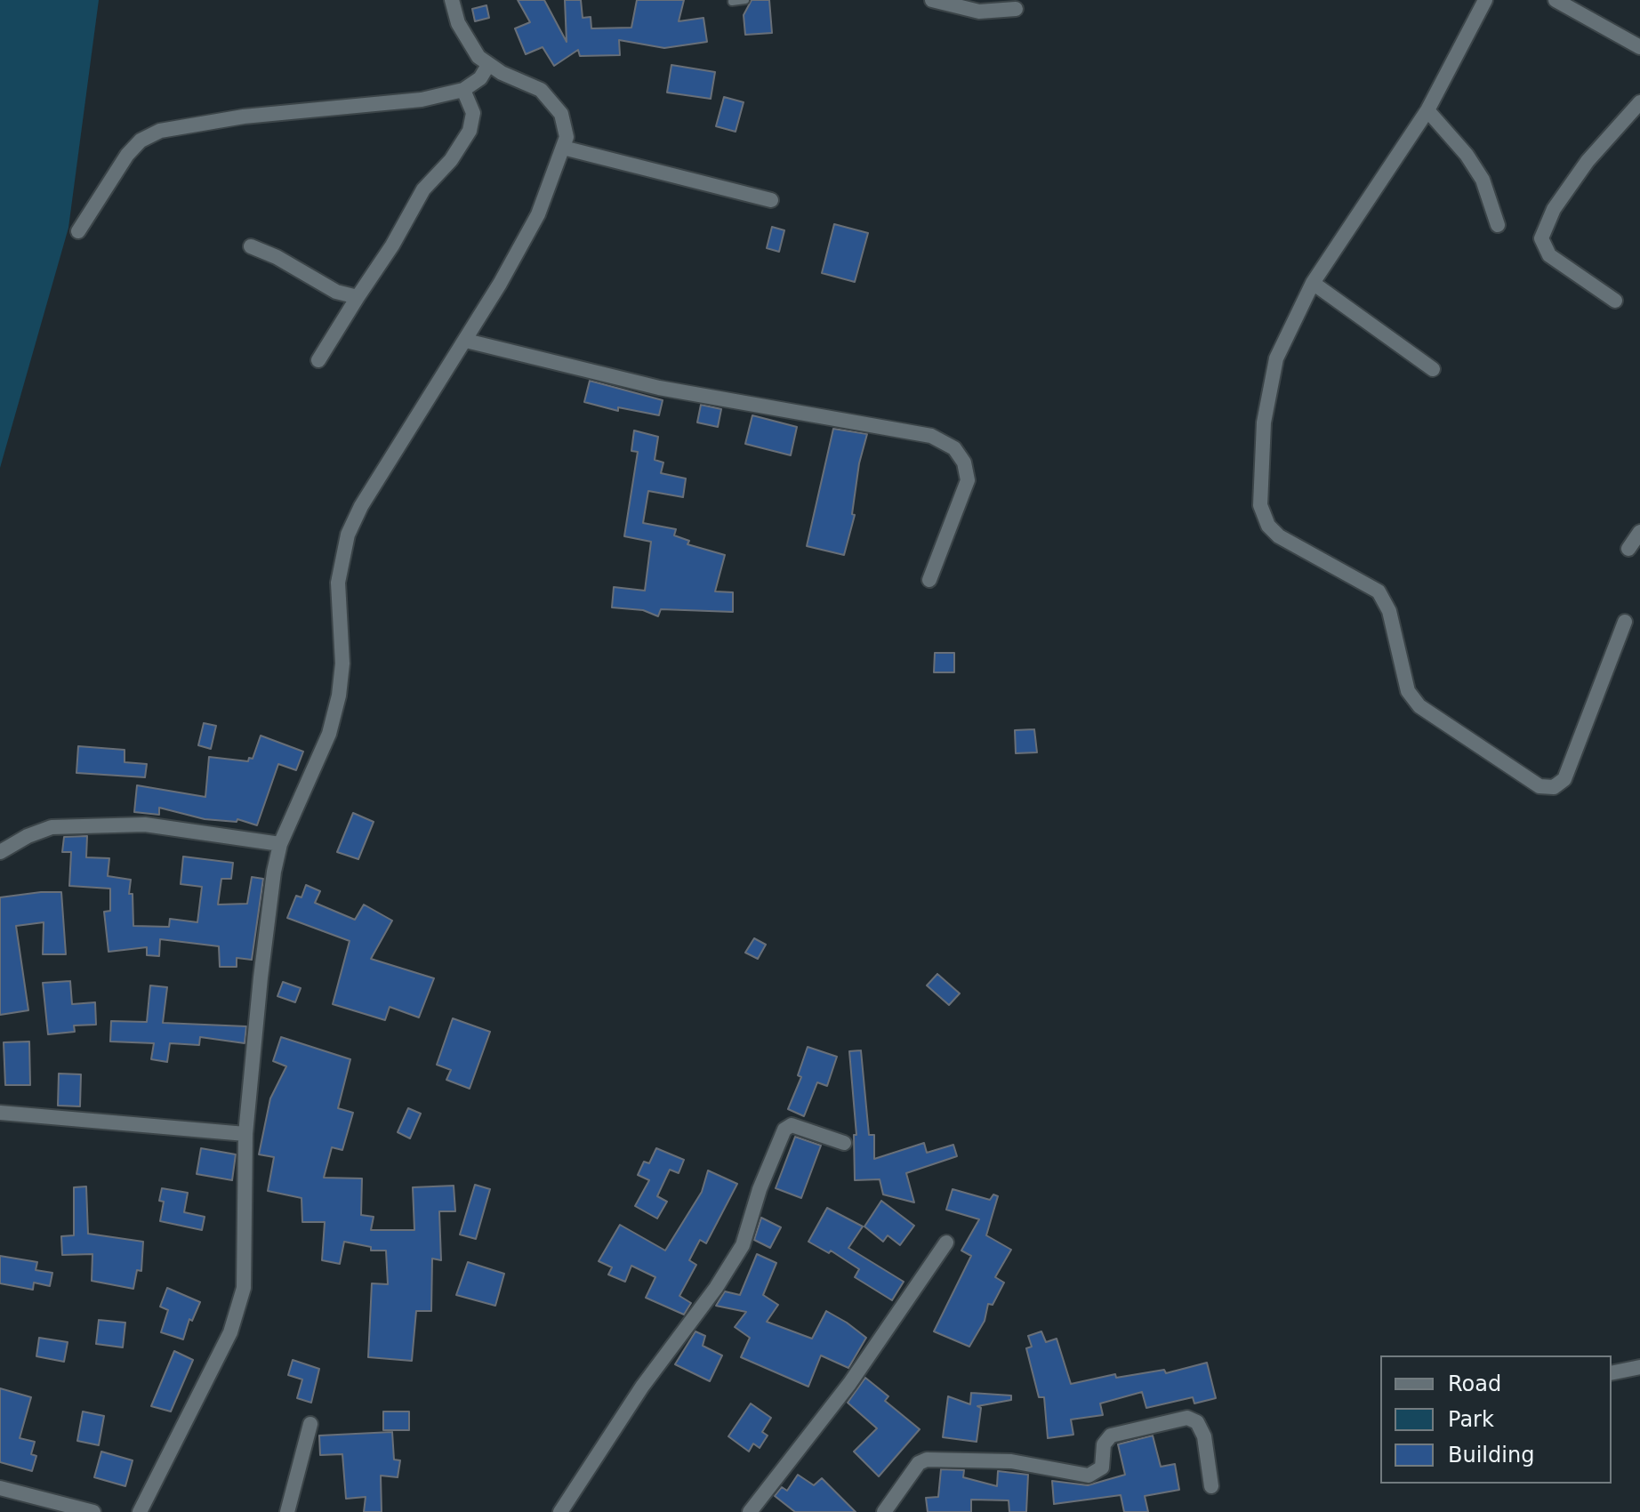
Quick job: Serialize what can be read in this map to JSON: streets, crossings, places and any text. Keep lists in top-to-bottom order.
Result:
{
  "legend": ["Road", "Park", "Building"]
}
